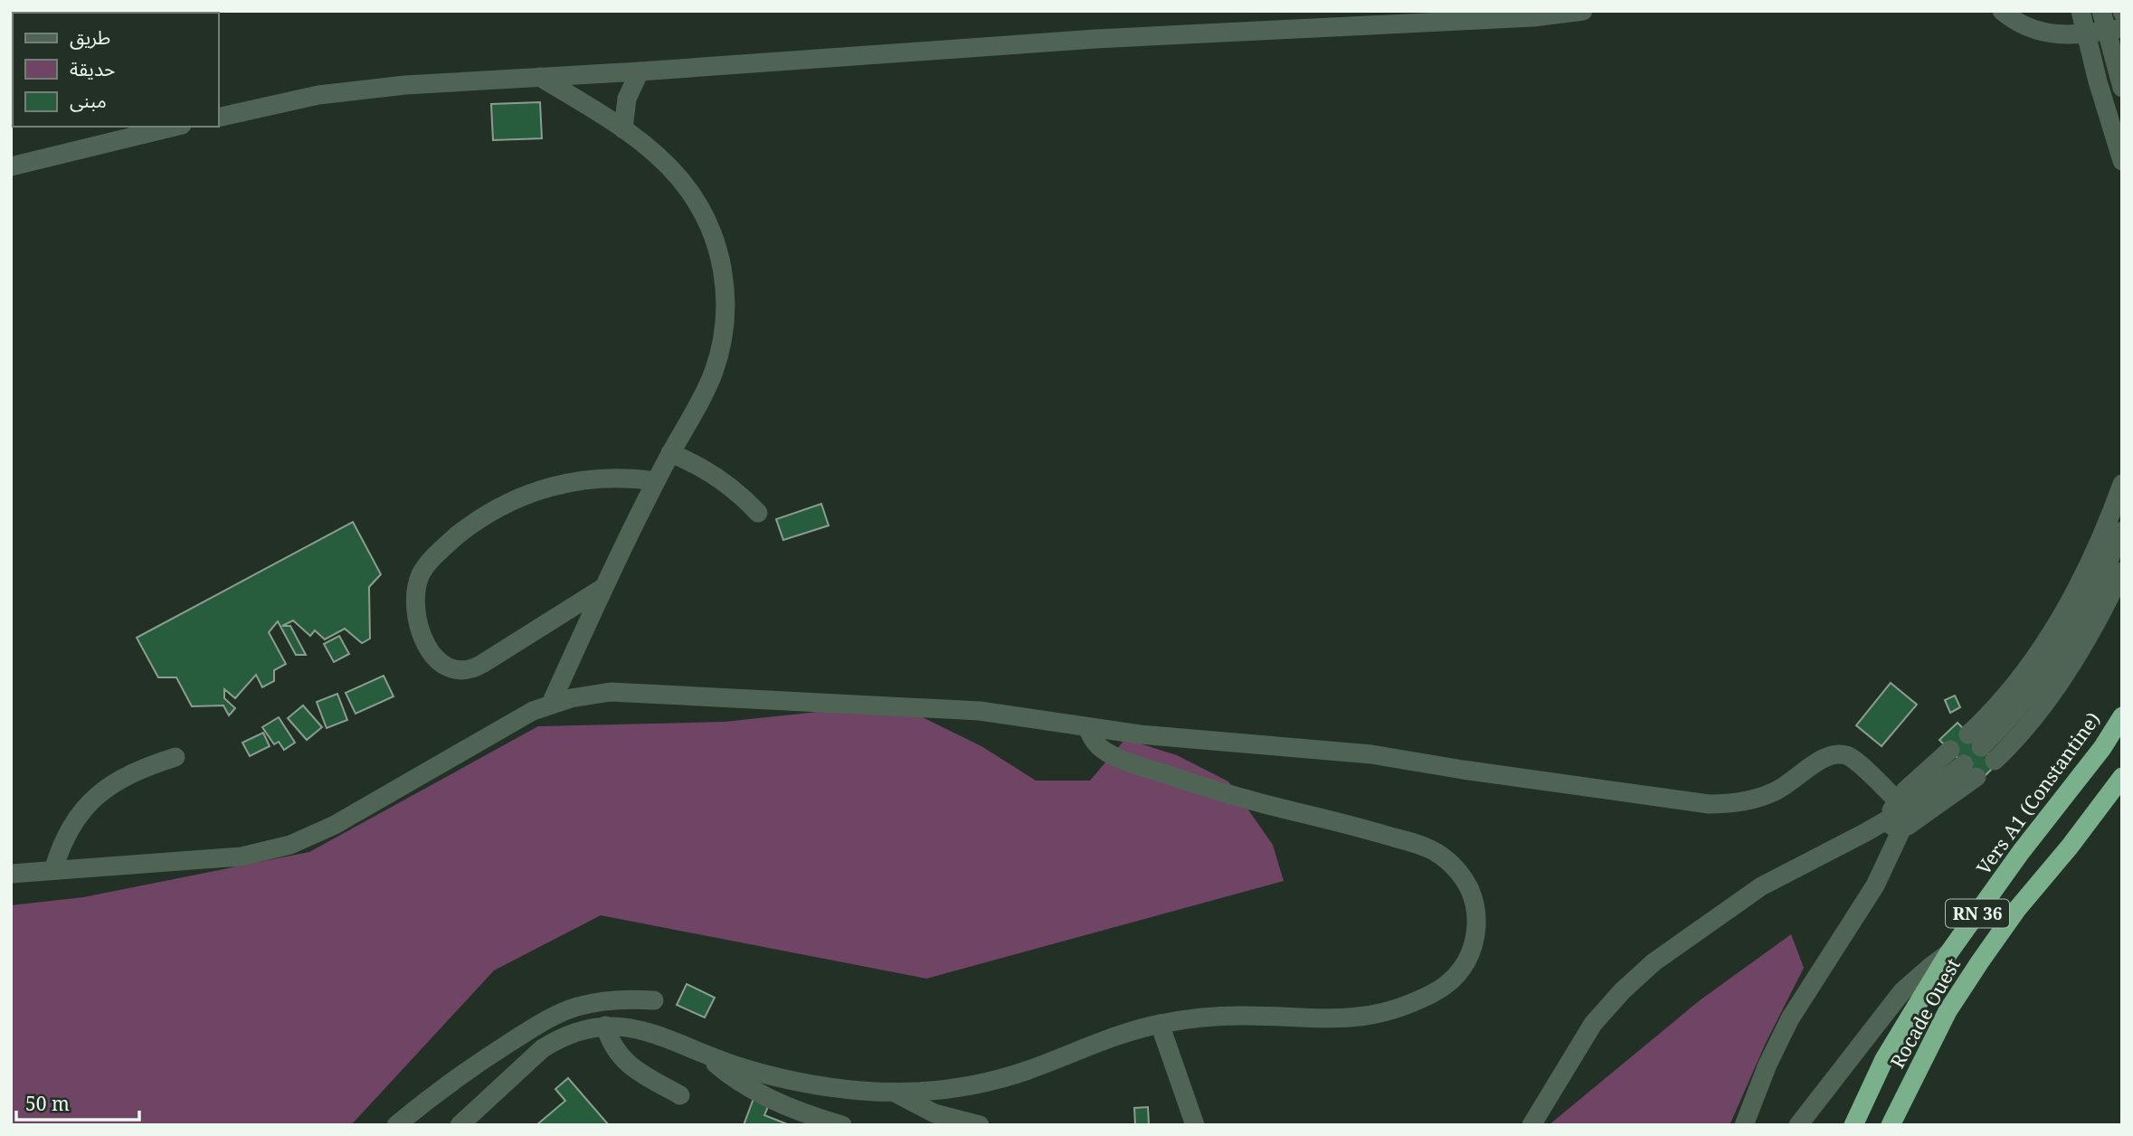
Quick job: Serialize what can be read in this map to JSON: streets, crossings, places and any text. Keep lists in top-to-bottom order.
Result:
{
  "streets": {
    "highway": ["Vers A1 (Constantine)", "RN 36", "Rocade Ouest"]
  },
  "legend": ["طريق", "حديقة", "مبنى"],
  "scale_bar": "50 m"
}
